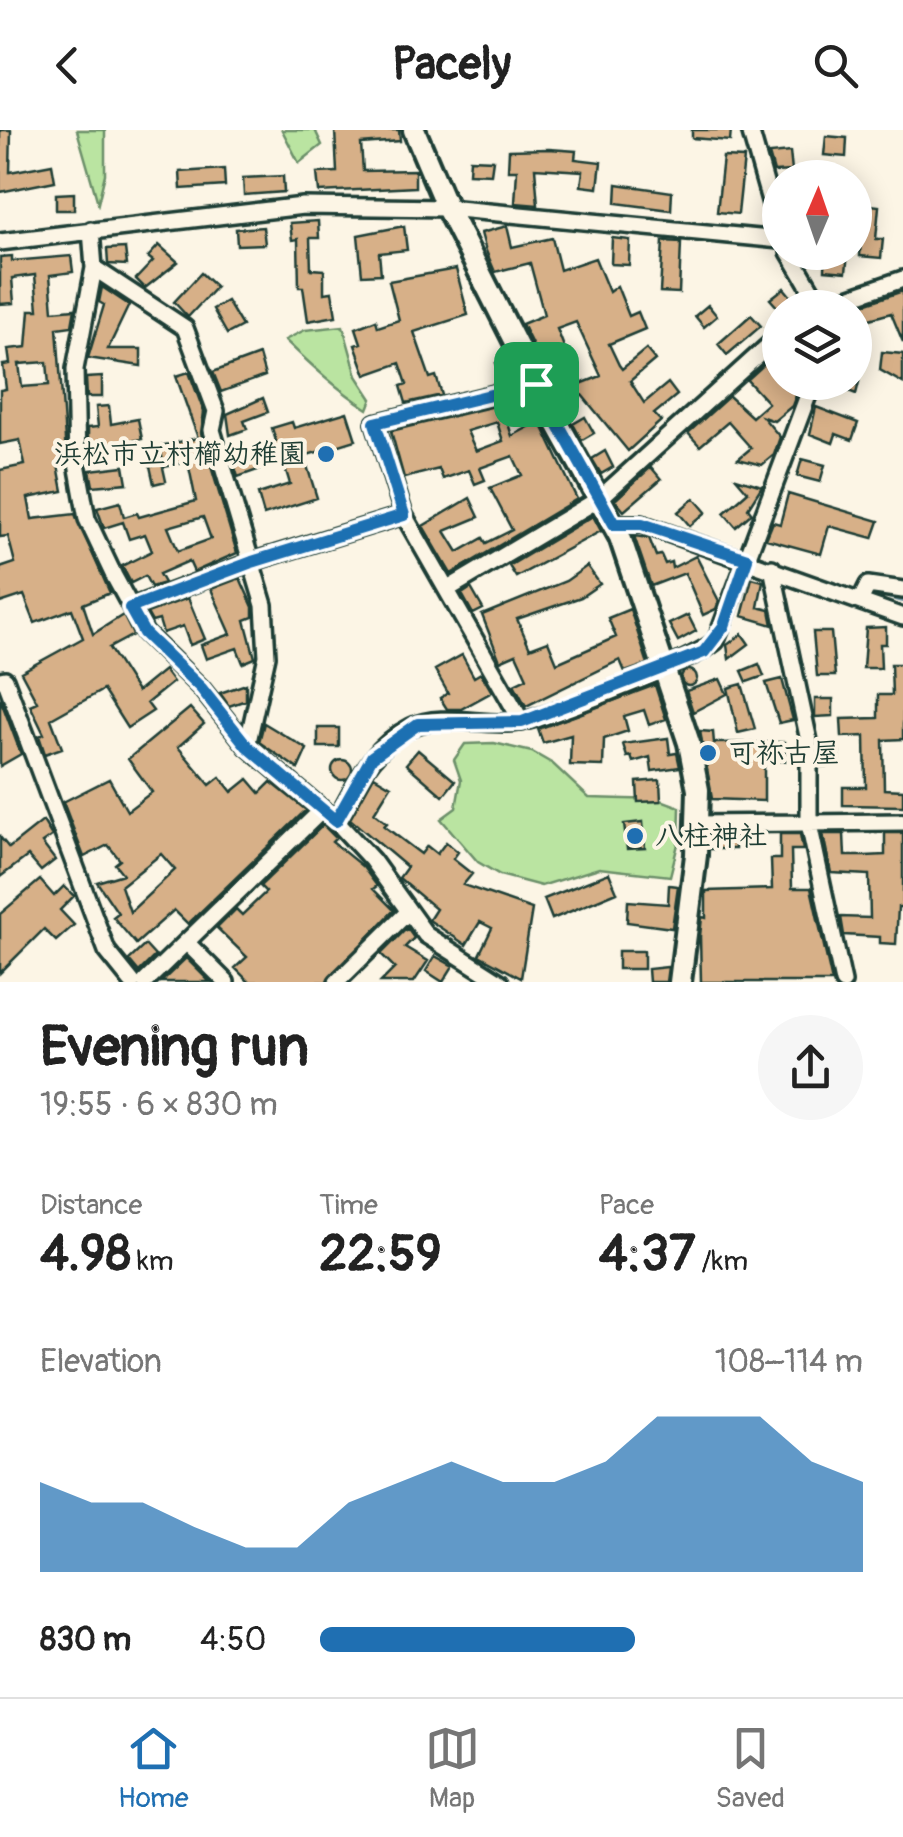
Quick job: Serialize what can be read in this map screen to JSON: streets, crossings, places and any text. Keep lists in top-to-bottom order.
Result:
{
  "places": ["浜松市立村櫛幼稚園", "可祢古屋", "八柱神社"],
  "north": "top",
  "page": {
    "header": "Pacely",
    "heading": ["Evening run", "19:55 · 6 × 830 m"],
    "stats": [
      ["Distance", "4.98 km"],
      ["Time", "22:59"],
      ["Pace", "4:37 /km"]
    ],
    "chart": ["Elevation", "108–114 m"],
    "list": [
      {
        "name": "830 m",
        "note": "4:50"
      }
    ],
    "tabs": ["Home", "Map", "Saved"]
  }
}
